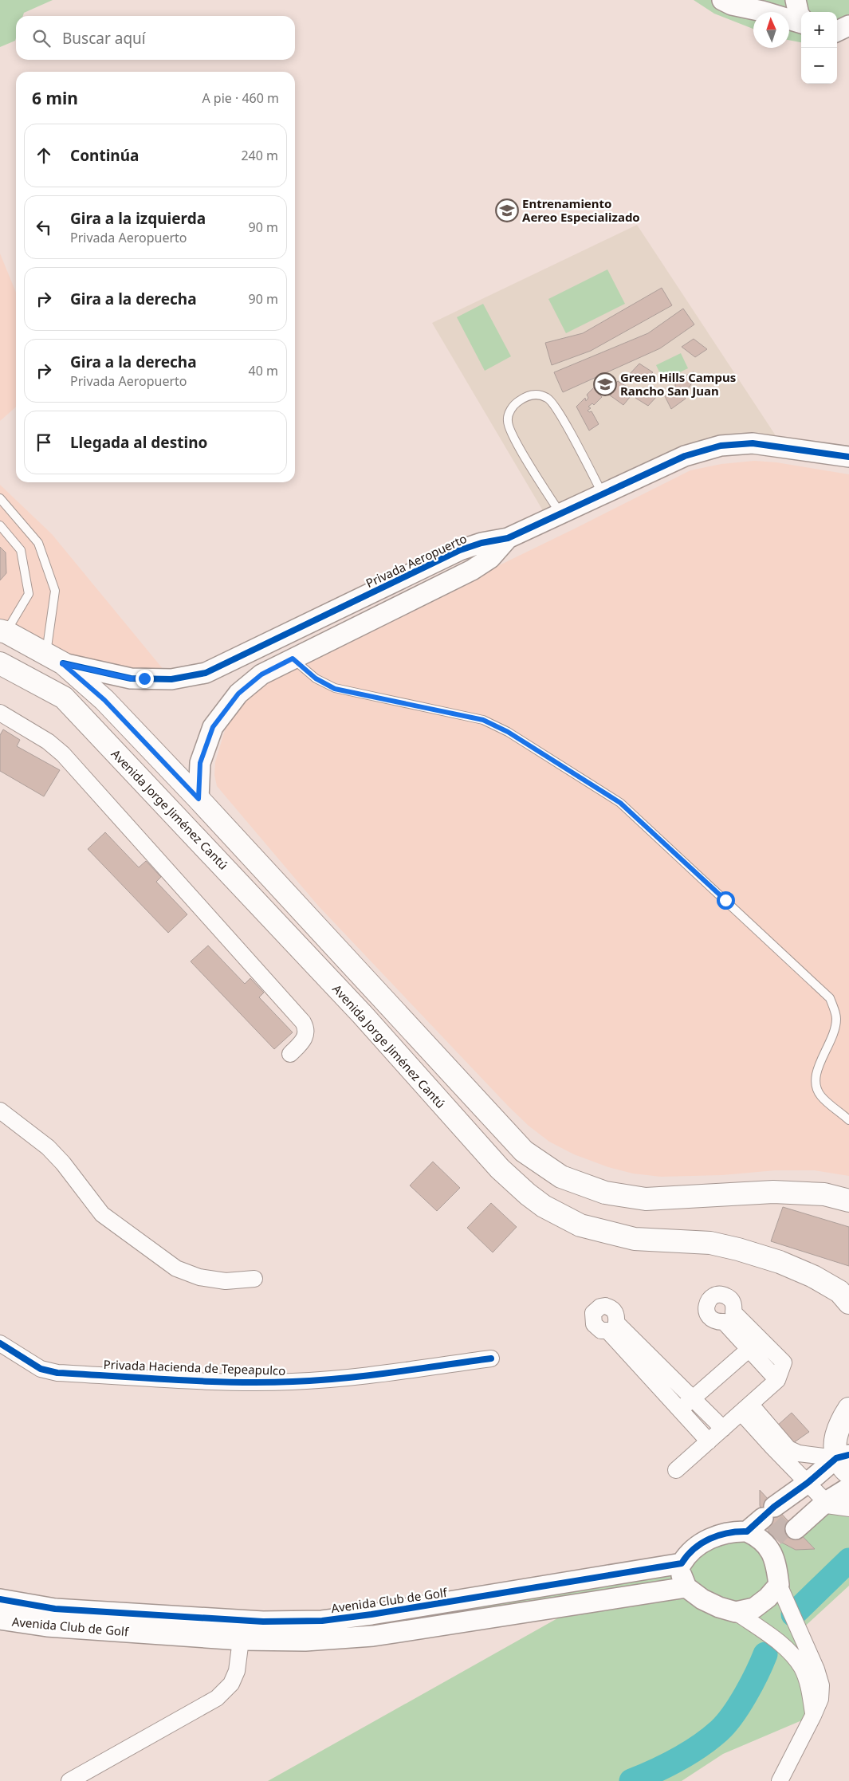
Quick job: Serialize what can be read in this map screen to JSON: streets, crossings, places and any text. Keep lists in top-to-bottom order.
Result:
{
  "streets": {
    "main road": ["Avenida Jorge Jiménez Cantú"],
    "street": ["Privada Aeropuerto", "Privada Hacienda de Tepeapulco", "Avenida Club de Golf"]
  },
  "places": {
    "school or university": ["Entrenamiento Aereo Especializado", "Green Hills Campus Rancho San Juan"]
  },
  "north": "top",
  "page": {
    "map_buttons": ["+", "−"],
    "search": "Buscar aquí",
    "heading": ["6 min", "A pie · 460 m"],
    "list": [
      ["Continúa", "240 m"],
      ["Gira a la izquierda", "Privada Aeropuerto", "90 m"],
      ["Gira a la derecha", "90 m"],
      ["Gira a la derecha", "Privada Aeropuerto", "40 m"],
      "Llegada al destino"
    ]
  }
}
